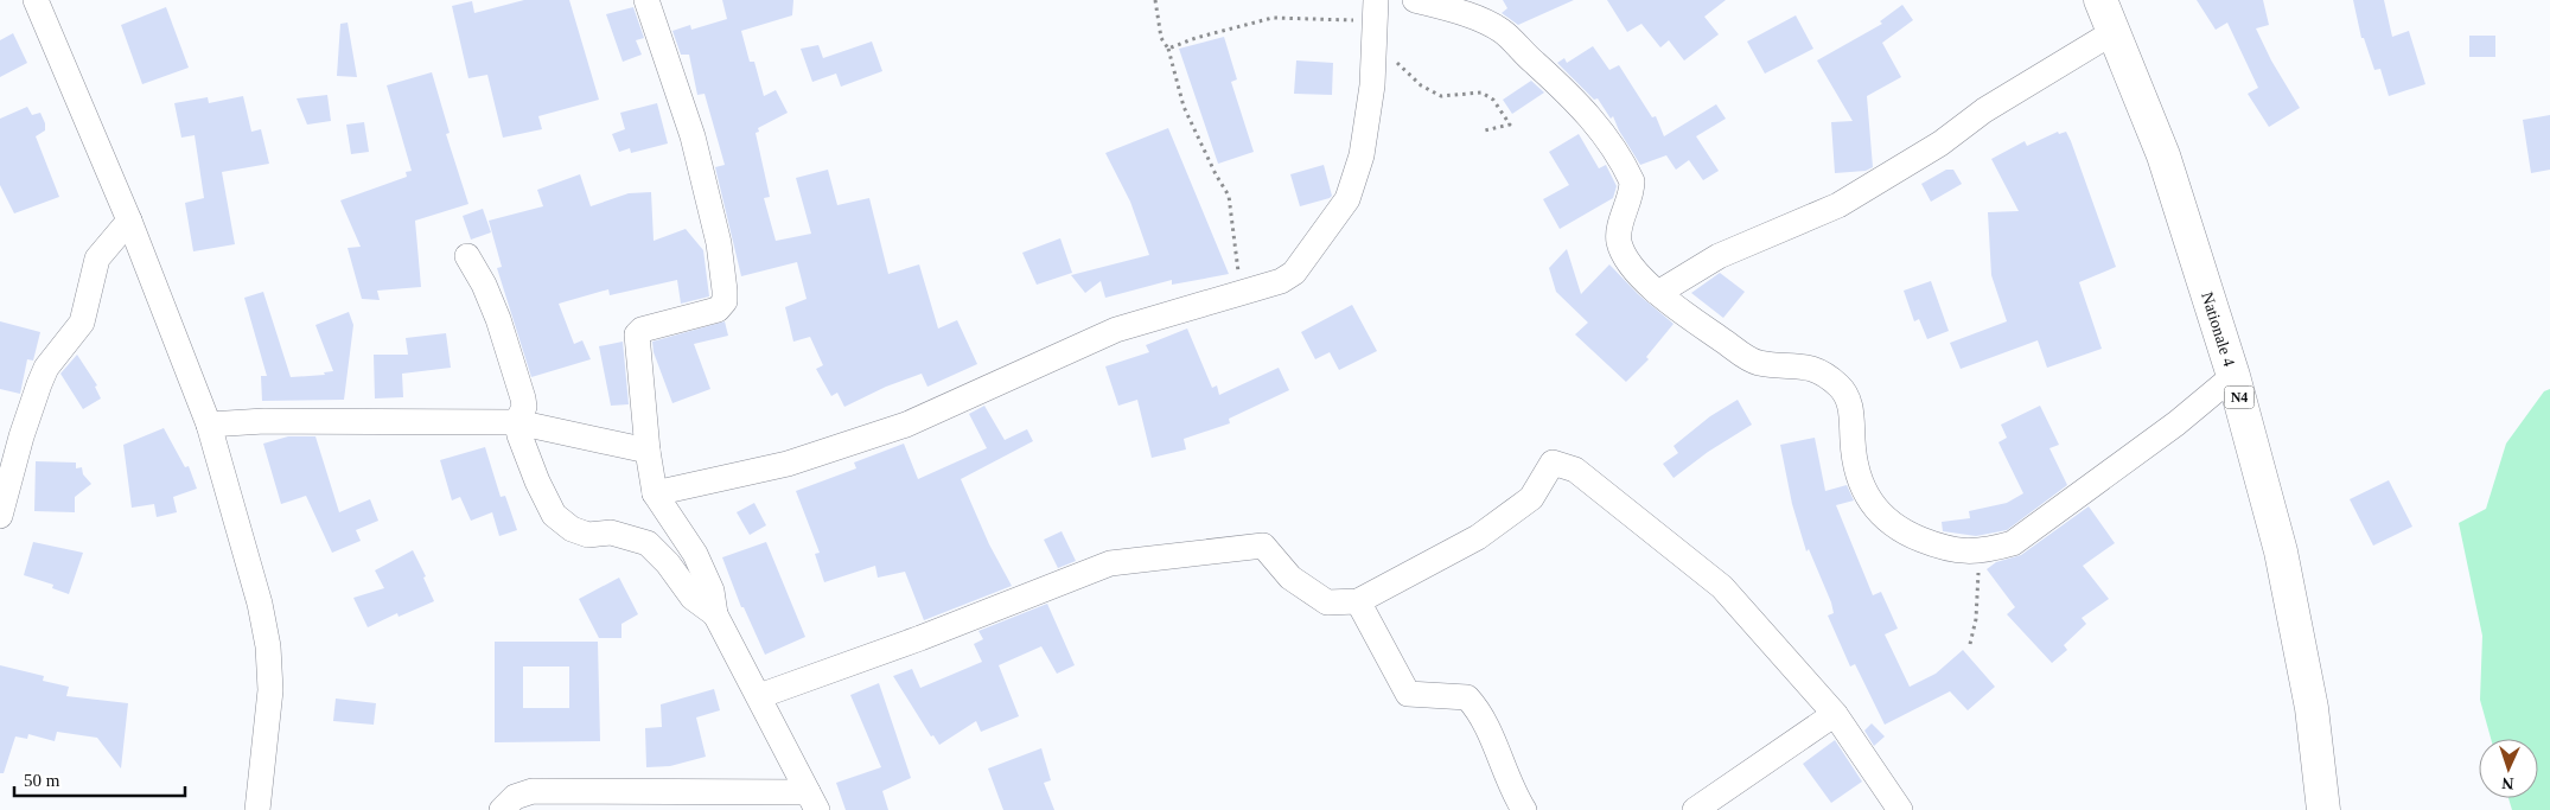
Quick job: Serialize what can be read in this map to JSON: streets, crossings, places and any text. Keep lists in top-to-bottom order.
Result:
{
  "streets": {
    "highway": ["Nationale 4", "N4"]
  },
  "scale_bar": "50 m",
  "north": "bottom"
}
